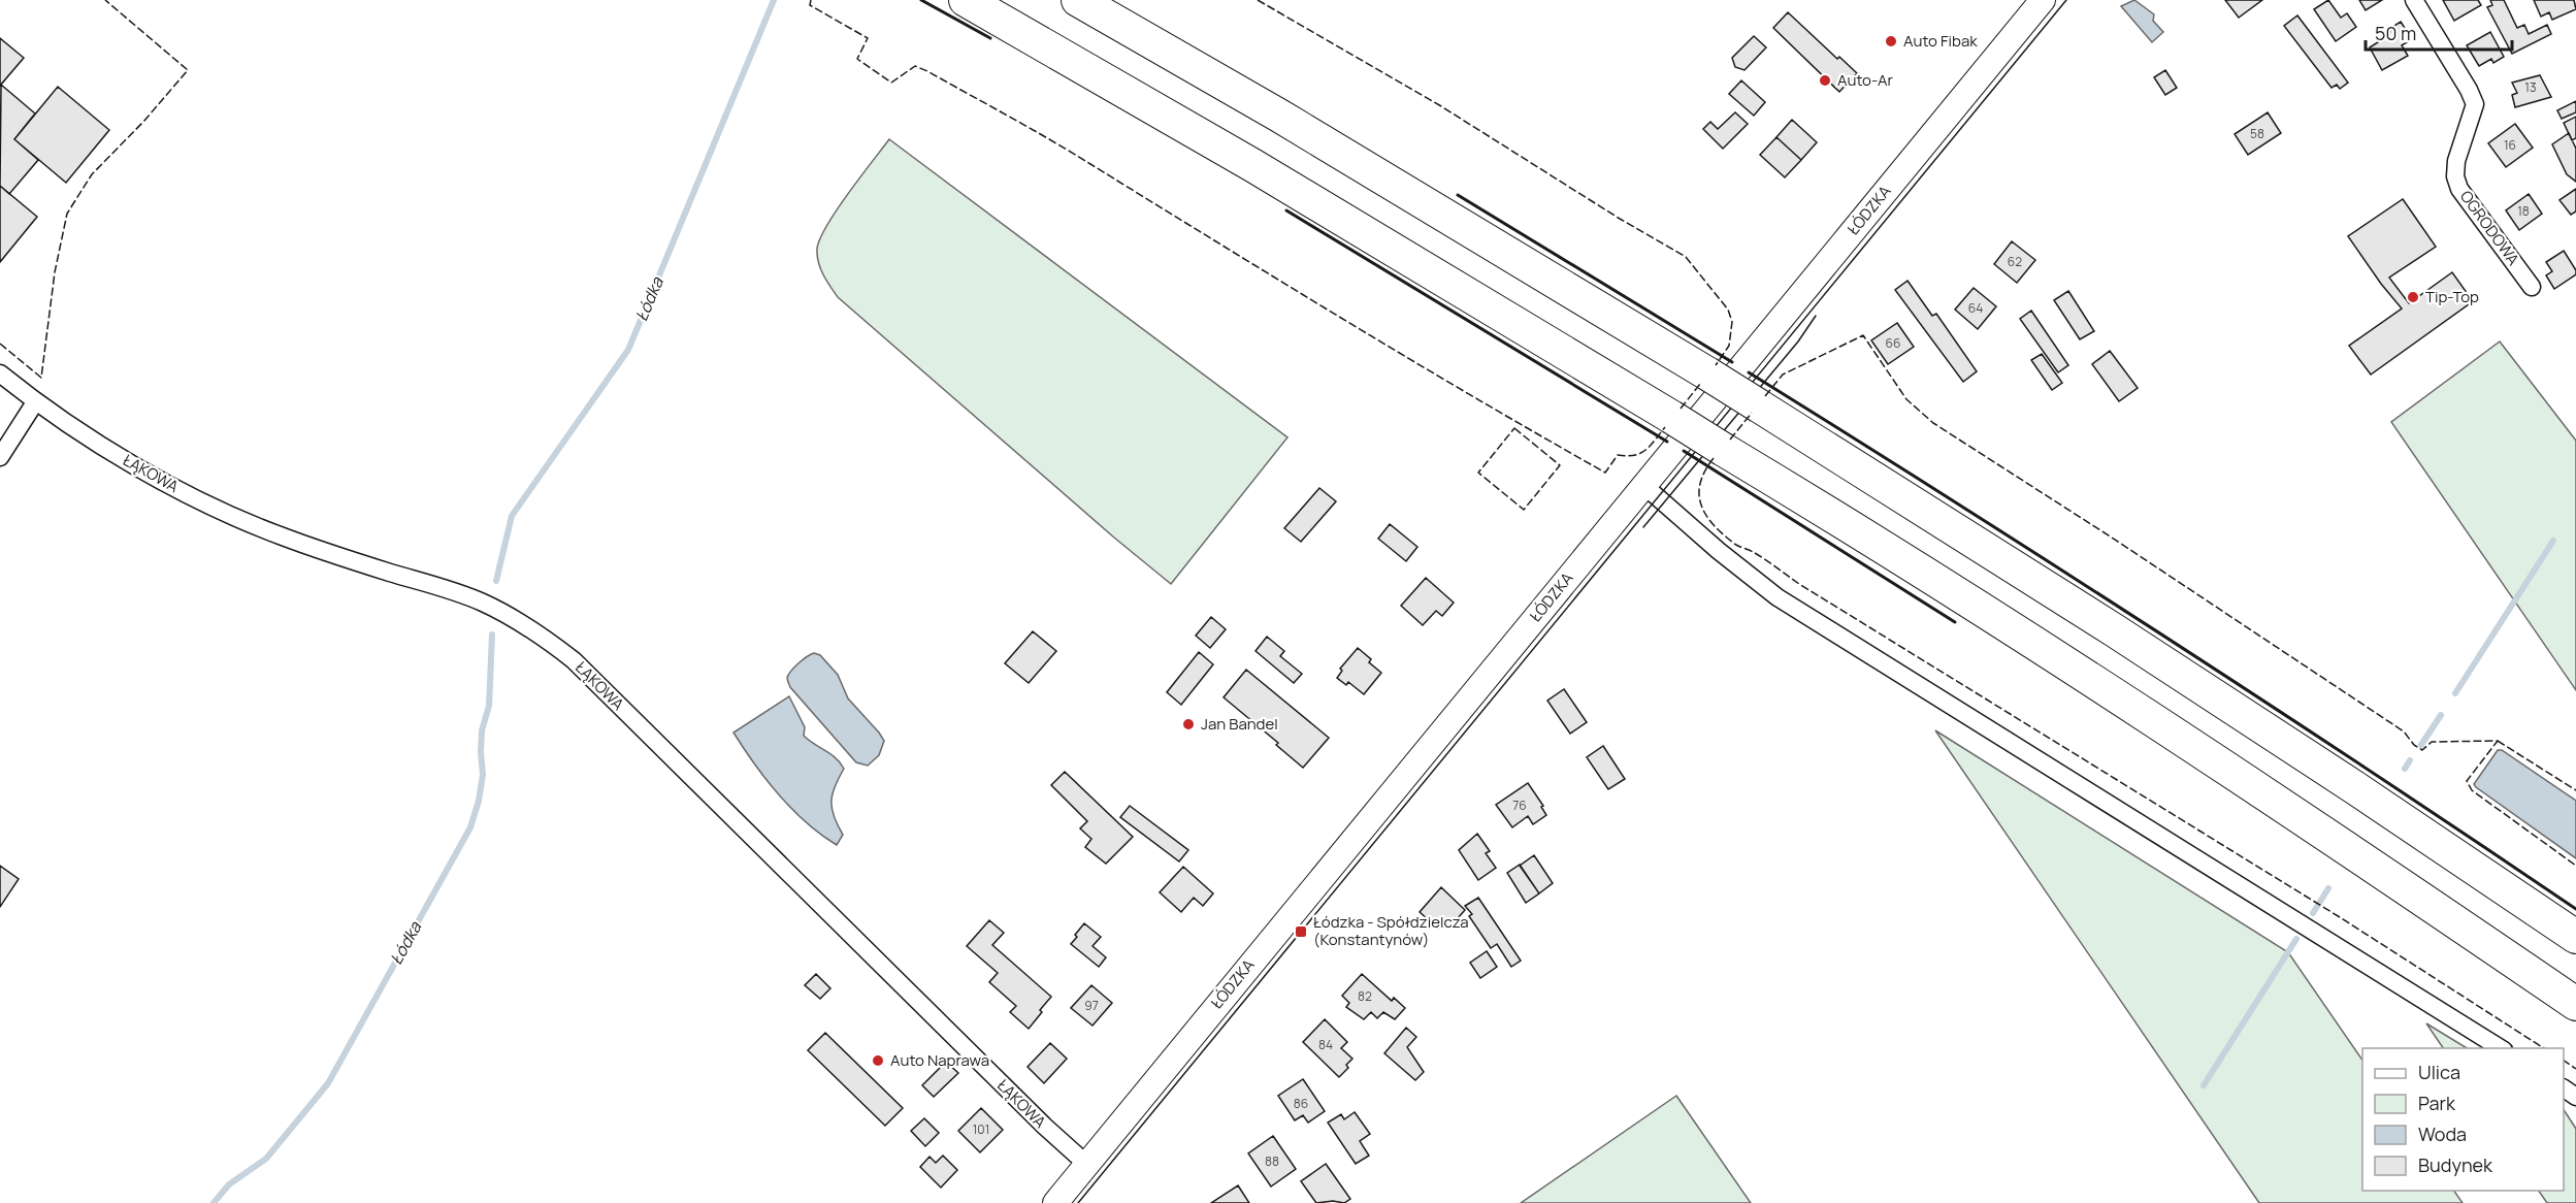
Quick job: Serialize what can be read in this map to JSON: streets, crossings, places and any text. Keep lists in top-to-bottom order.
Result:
{
  "streets": {
    "main road": ["ŁÓDZKA"],
    "street": ["OGRODOWA", "ŁĄKOWA"]
  },
  "crossings": [
    ["ŁÓDZKA", "ŁĄKOWA"]
  ],
  "water": ["Łódka"],
  "places": {
    "other": [
      "Auto Fibak",
      "Auto-Ar",
      "Tip-Top",
      "Jan Bandel",
      "Auto Naprawa"
    ],
    "transit": ["Łódzka - Spółdzielcza (Konstantynów)"]
  },
  "house_numbers": [
    "13",
    "58",
    "16",
    "18",
    "62",
    "64",
    "66",
    "76",
    "82",
    "97",
    "84",
    "86",
    "101",
    "88"
  ],
  "legend": [
    "Ulica",
    "Park",
    "Woda",
    "Budynek"
  ],
  "scale_bar": "50 m"
}
